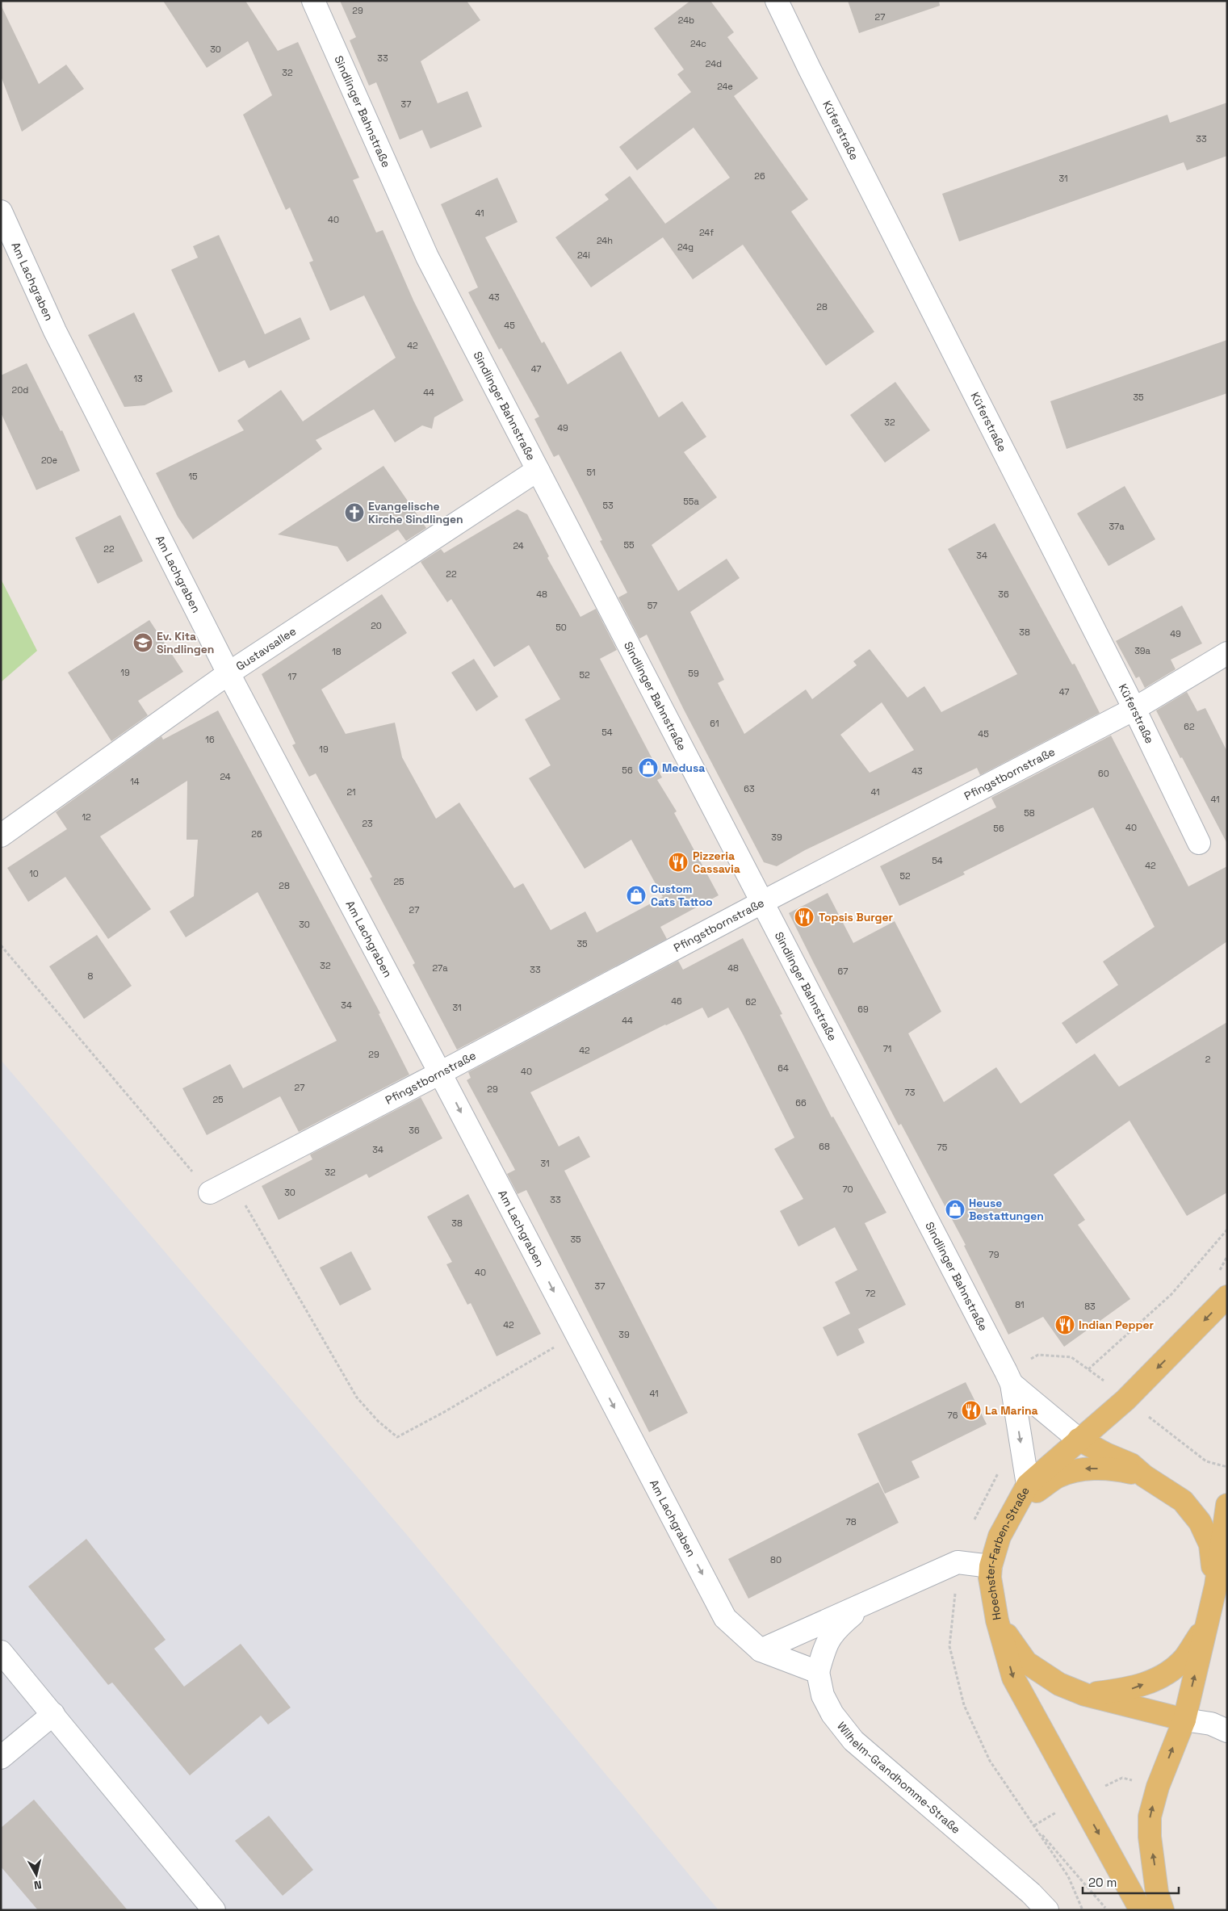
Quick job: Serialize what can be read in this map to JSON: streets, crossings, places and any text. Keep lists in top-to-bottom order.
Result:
{
  "streets": {
    "main road": ["Hoechster-Farben-Straße"],
    "street": [
      "Sindlinger Bahnstraße",
      "Küferstraße",
      "Am Lachgraben",
      "Gustavsallee",
      "Pfingstbornstraße",
      "Wilhelm-Grandhomme-Straße"
    ]
  },
  "crossings": [
    ["Sindlinger Bahnstraße", "Gustavsallee"],
    ["Sindlinger Bahnstraße", "Pfingstbornstraße"],
    ["Sindlinger Bahnstraße", "Hoechster-Farben-Straße"],
    ["Küferstraße", "Pfingstbornstraße"],
    ["Am Lachgraben", "Gustavsallee"],
    ["Am Lachgraben", "Pfingstbornstraße"]
  ],
  "one_way": ["Am Lachgraben"],
  "places": {
    "church": ["Evangelische Kirche Sindlingen"],
    "school or university": ["Ev. Kita Sindlingen"],
    "shop": ["Medusa", "Custom Cats Tattoo", "Heuse Bestattungen"],
    "restaurant": [
      "Pizzeria Cassavia",
      "Topsis Burger",
      "Indian Pepper",
      "La Marina"
    ]
  },
  "house_numbers": [
    "29",
    "27",
    "24b",
    "24c",
    "30",
    "33",
    "24d",
    "32",
    "24e",
    "37",
    "33",
    "26",
    "31",
    "41",
    "40",
    "24f",
    "24h",
    "24g",
    "24i",
    "43",
    "28",
    "45",
    "42",
    "47",
    "13",
    "20d",
    "44",
    "35",
    "32",
    "49",
    "20e",
    "51",
    "15",
    "55a",
    "53",
    "37a",
    "55",
    "24",
    "22",
    "34",
    "22",
    "48",
    "36",
    "57",
    "20",
    "50",
    "38",
    "49",
    "39a",
    "18",
    "19",
    "59",
    "52",
    "17",
    "47",
    "61",
    "62",
    "54",
    "45",
    "16",
    "19",
    "56",
    "43",
    "60",
    "24",
    "14",
    "63",
    "21",
    "41",
    "41",
    "58",
    "12",
    "23",
    "40",
    "56",
    "26",
    "39",
    "54",
    "42",
    "10",
    "52",
    "25",
    "28",
    "27",
    "30",
    "35",
    "32",
    "27a",
    "48",
    "33",
    "67",
    "8",
    "46",
    "62",
    "34",
    "31",
    "69",
    "44",
    "71",
    "42",
    "29",
    "2",
    "64",
    "40",
    "27",
    "29",
    "73",
    "25",
    "66",
    "36",
    "68",
    "75",
    "34",
    "31",
    "32",
    "70",
    "30",
    "33",
    "38",
    "35",
    "79",
    "40",
    "37",
    "72",
    "81",
    "83",
    "42",
    "39",
    "41",
    "76",
    "78",
    "80"
  ],
  "scale_bar": "20 m",
  "north": "bottom"
}
